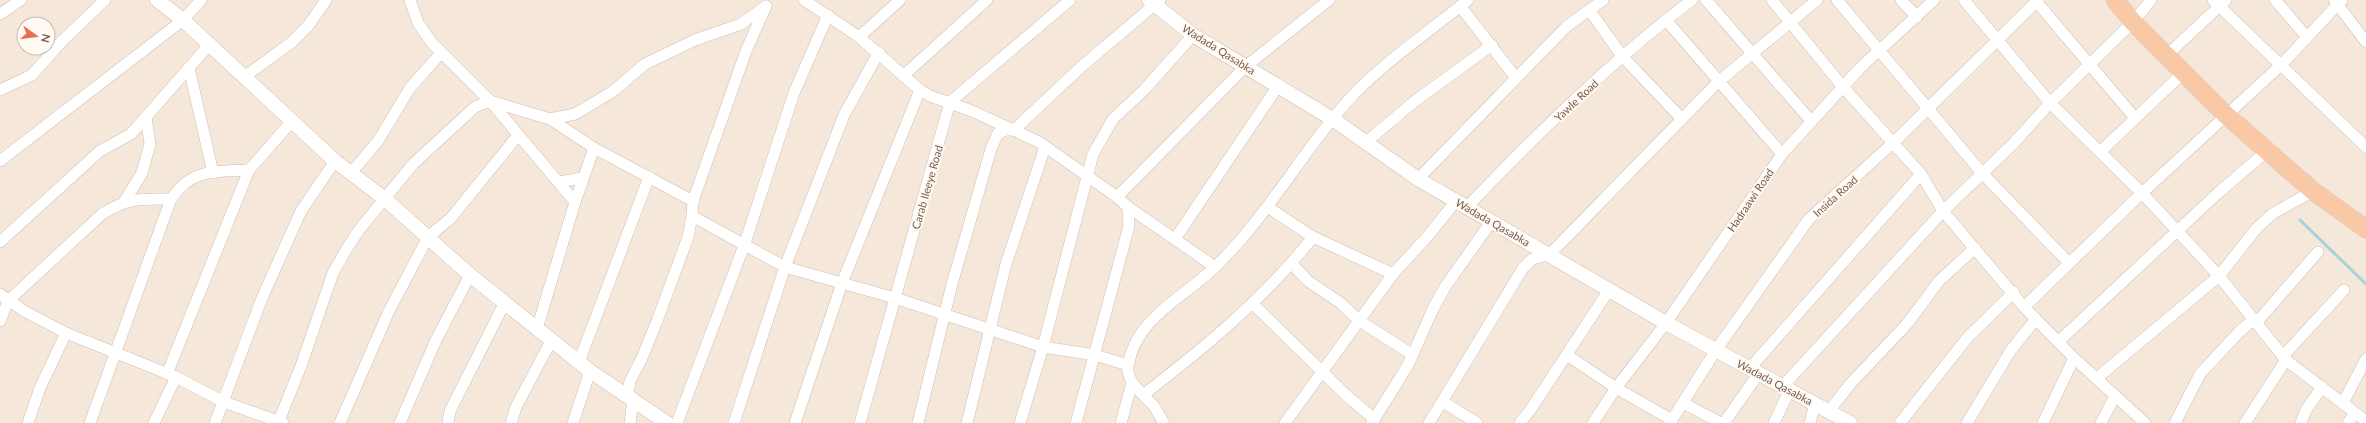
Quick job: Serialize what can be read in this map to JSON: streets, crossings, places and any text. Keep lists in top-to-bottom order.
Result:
{
  "streets": {
    "street": [
      "Wadada Qasabka",
      "Yawle Road",
      "Carab Ileeye Road",
      "Insida Road",
      "Hadraawi Road"
    ]
  },
  "crossings": [
    ["Wadada Qasabka", "Yawle Road"],
    ["Wadada Qasabka", "Insida Road"],
    ["Wadada Qasabka", "Hadraawi Road"]
  ],
  "north": "right"
}
